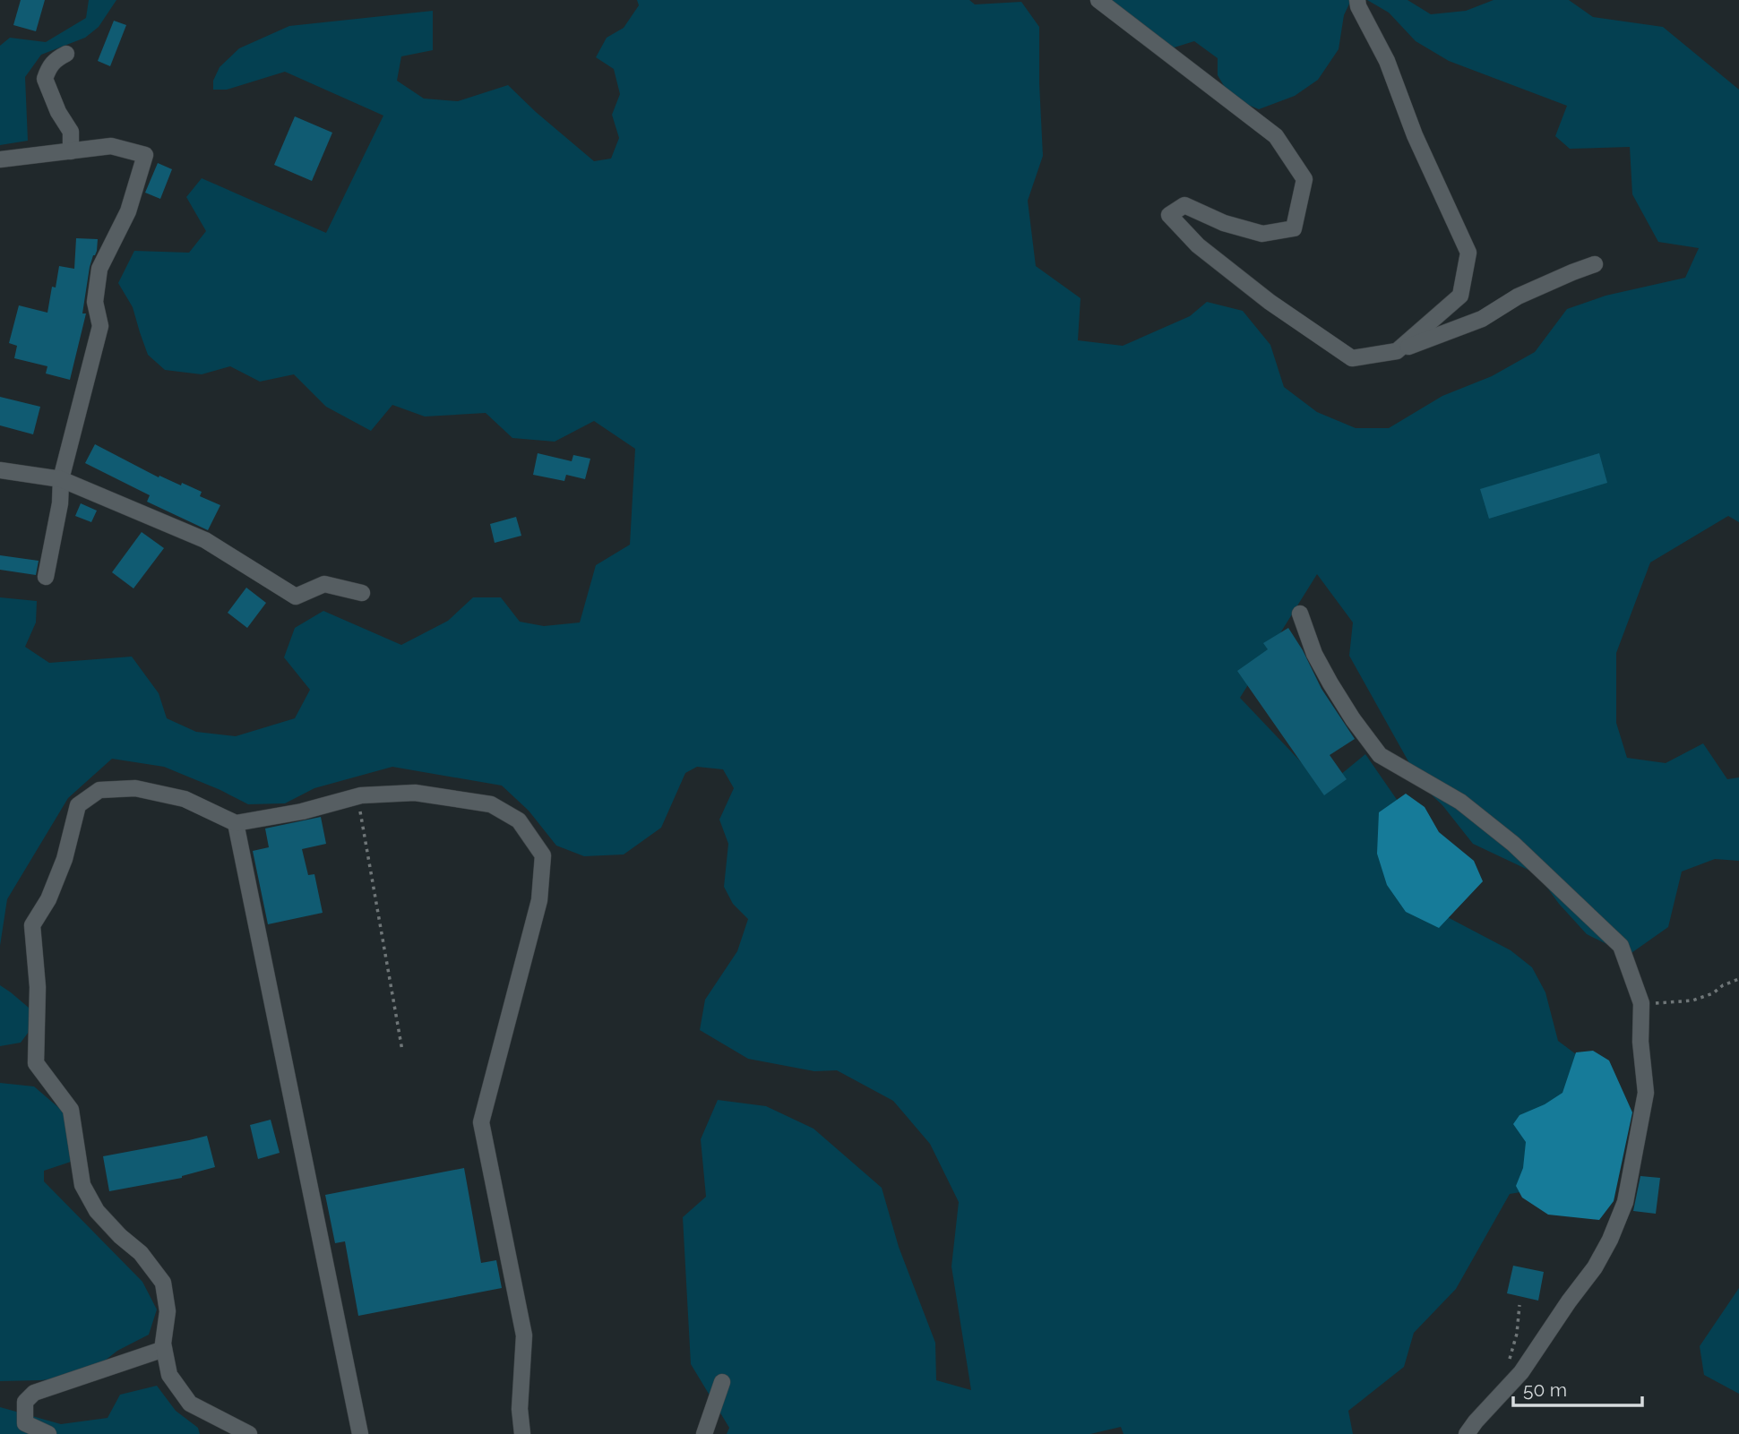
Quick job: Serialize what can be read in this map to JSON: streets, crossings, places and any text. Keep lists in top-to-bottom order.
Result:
{
  "scale_bar": "50 m"
}
